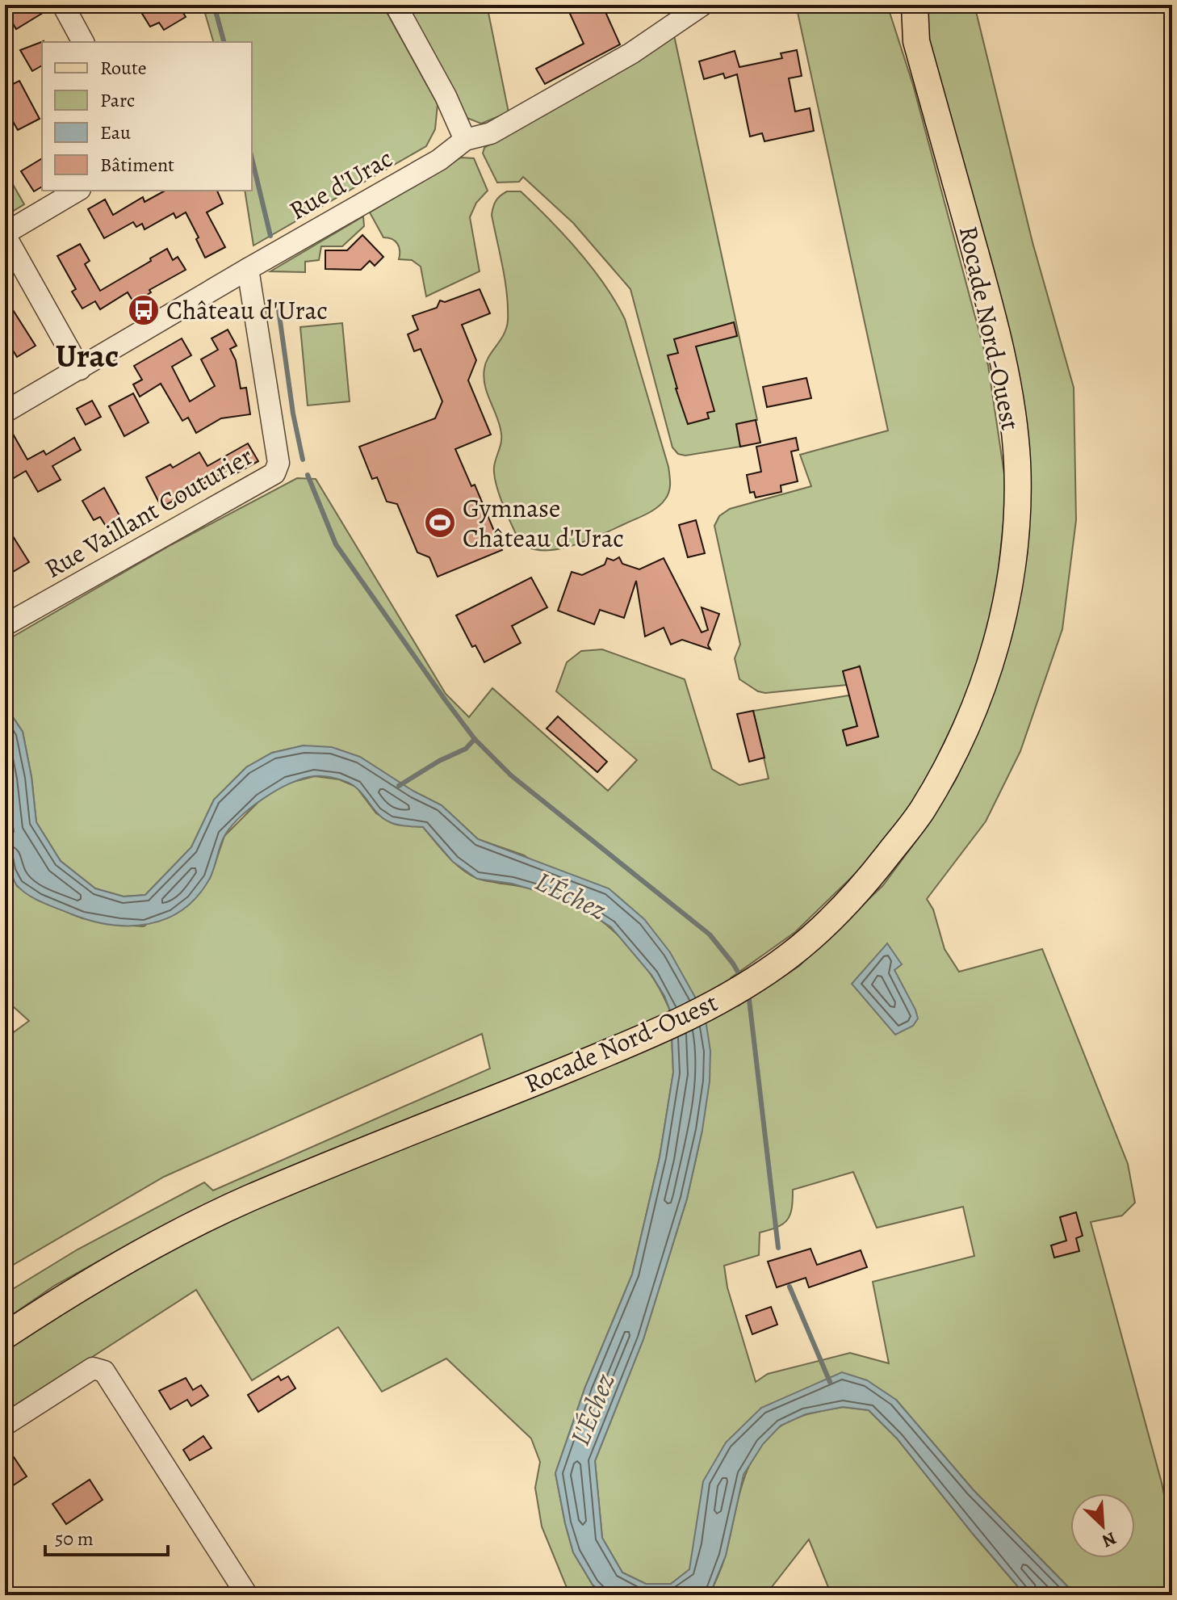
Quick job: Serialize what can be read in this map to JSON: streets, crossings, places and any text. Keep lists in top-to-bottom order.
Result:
{
  "streets": {
    "main road": ["Rocade Nord-Ouest"],
    "street": ["Rue d'Urac", "Rue Vaillant Couturier"]
  },
  "crossings": [
    ["Rue d'Urac", "Rue Vaillant Couturier"]
  ],
  "districts": ["Urac"],
  "water": ["L'Échez"],
  "places": {
    "bus stop": ["Château d'Urac"],
    "sports": ["Gymnase Château d'Urac"]
  },
  "legend": [
    "Route",
    "Parc",
    "Eau",
    "Bâtiment"
  ],
  "scale_bar": "50 m",
  "north": "bottom right"
}
